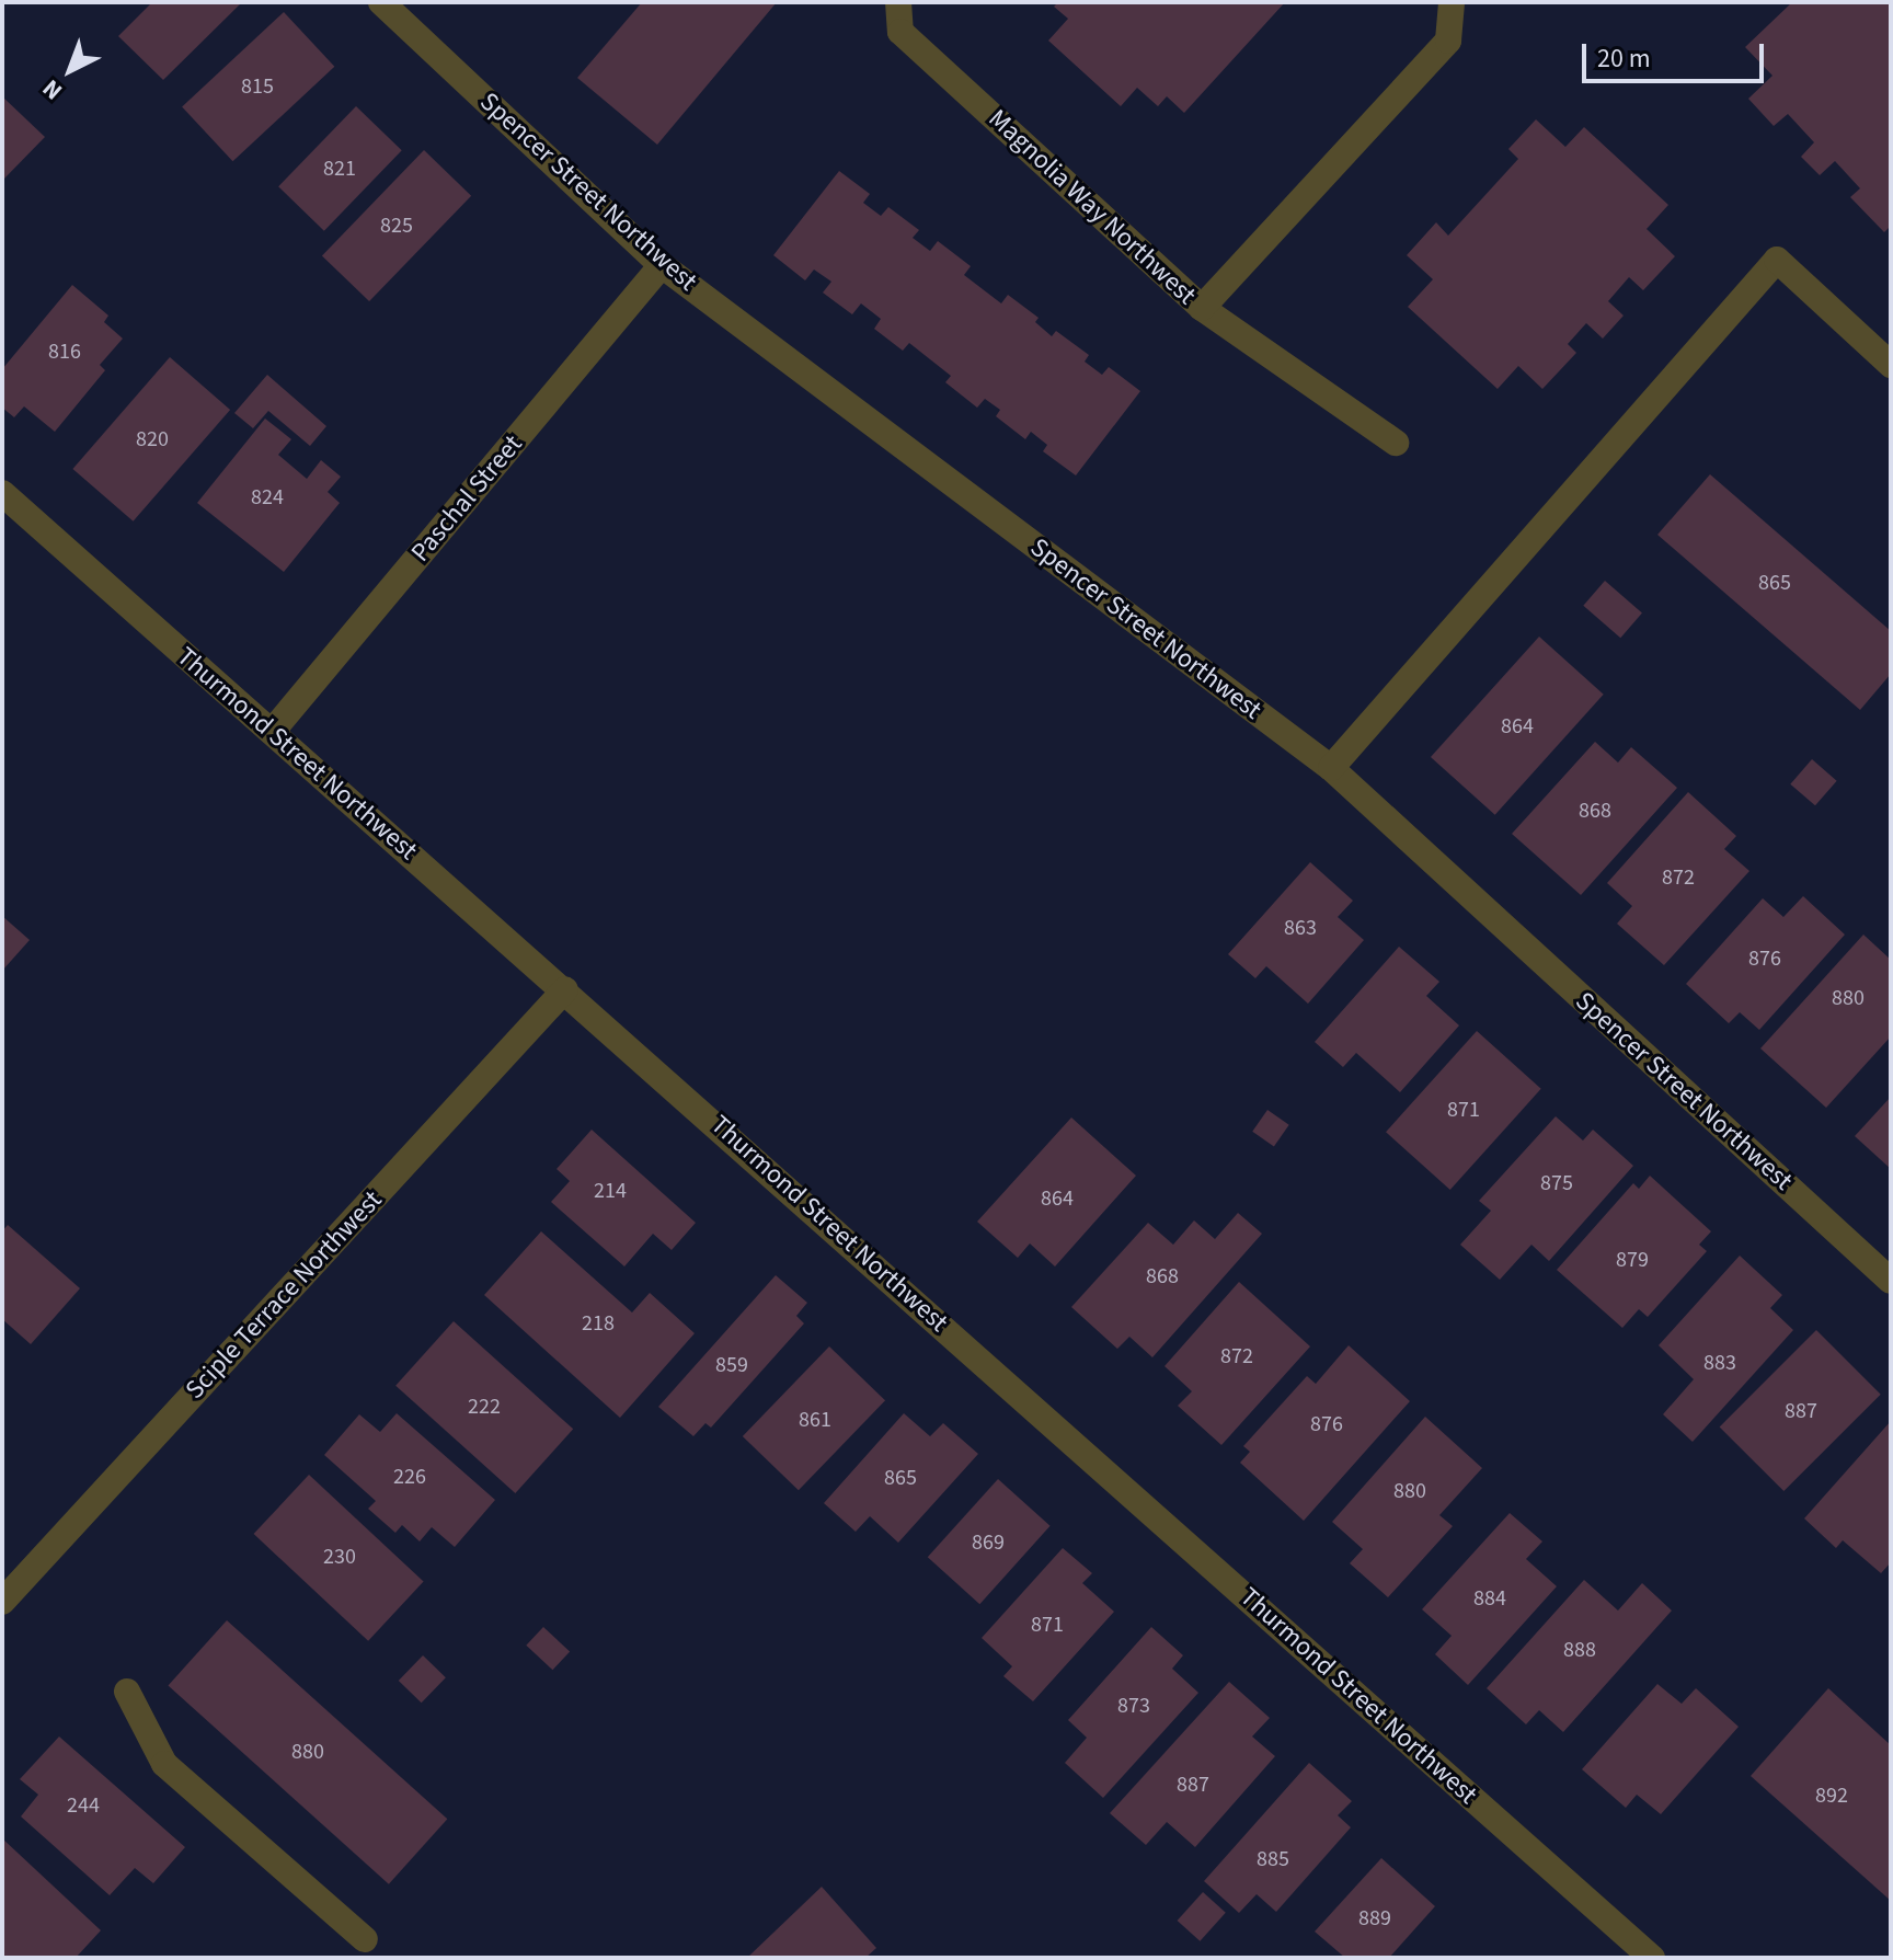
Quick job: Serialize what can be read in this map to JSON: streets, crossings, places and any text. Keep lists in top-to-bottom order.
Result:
{
  "streets": {
    "street": [
      "Spencer Street Northwest",
      "Magnolia Way Northwest",
      "Paschal Street",
      "Thurmond Street Northwest",
      "Sciple Terrace Northwest"
    ]
  },
  "crossings": [
    ["Spencer Street Northwest", "Paschal Street"],
    ["Paschal Street", "Thurmond Street Northwest"],
    ["Thurmond Street Northwest", "Sciple Terrace Northwest"]
  ],
  "house_numbers": [
    "815",
    "821",
    "825",
    "816",
    "820",
    "824",
    "865",
    "864",
    "868",
    "872",
    "863",
    "876",
    "880",
    "871",
    "875",
    "214",
    "864",
    "879",
    "868",
    "218",
    "872",
    "883",
    "859",
    "222",
    "887",
    "861",
    "876",
    "226",
    "865",
    "880",
    "869",
    "230",
    "884",
    "871",
    "888",
    "873",
    "880",
    "887",
    "892",
    "244",
    "885",
    "889"
  ],
  "scale_bar": "20 m",
  "north": "bottom left"
}
